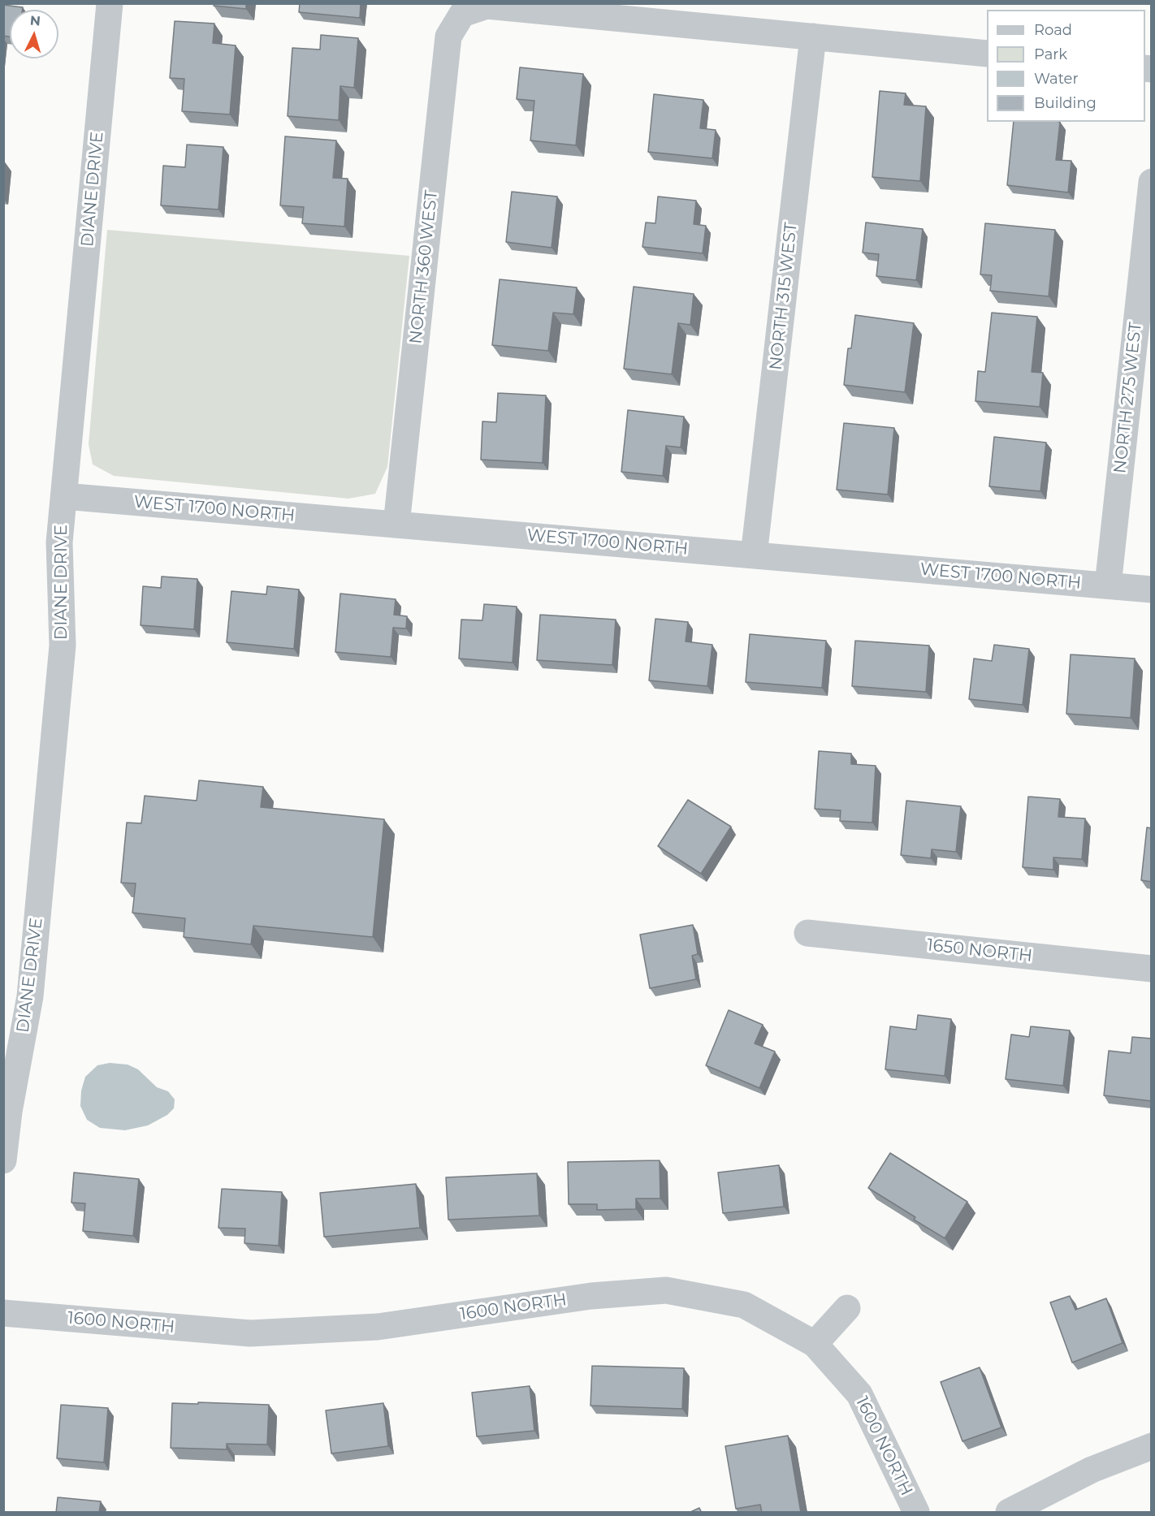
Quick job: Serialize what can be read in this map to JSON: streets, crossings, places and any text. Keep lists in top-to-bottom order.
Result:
{
  "streets": {
    "street": [
      "DIANE DRIVE",
      "NORTH 360 WEST",
      "NORTH 315 WEST",
      "NORTH 275 WEST",
      "WEST 1700 NORTH",
      "1650 NORTH",
      "1600 NORTH"
    ]
  },
  "crossings": [
    ["DIANE DRIVE", "WEST 1700 NORTH"],
    ["NORTH 360 WEST", "NORTH 315 WEST"],
    ["NORTH 360 WEST", "WEST 1700 NORTH"],
    ["NORTH 315 WEST", "WEST 1700 NORTH"],
    ["NORTH 275 WEST", "WEST 1700 NORTH"]
  ],
  "legend": [
    "Road",
    "Park",
    "Water",
    "Building"
  ],
  "north": "top"
}
